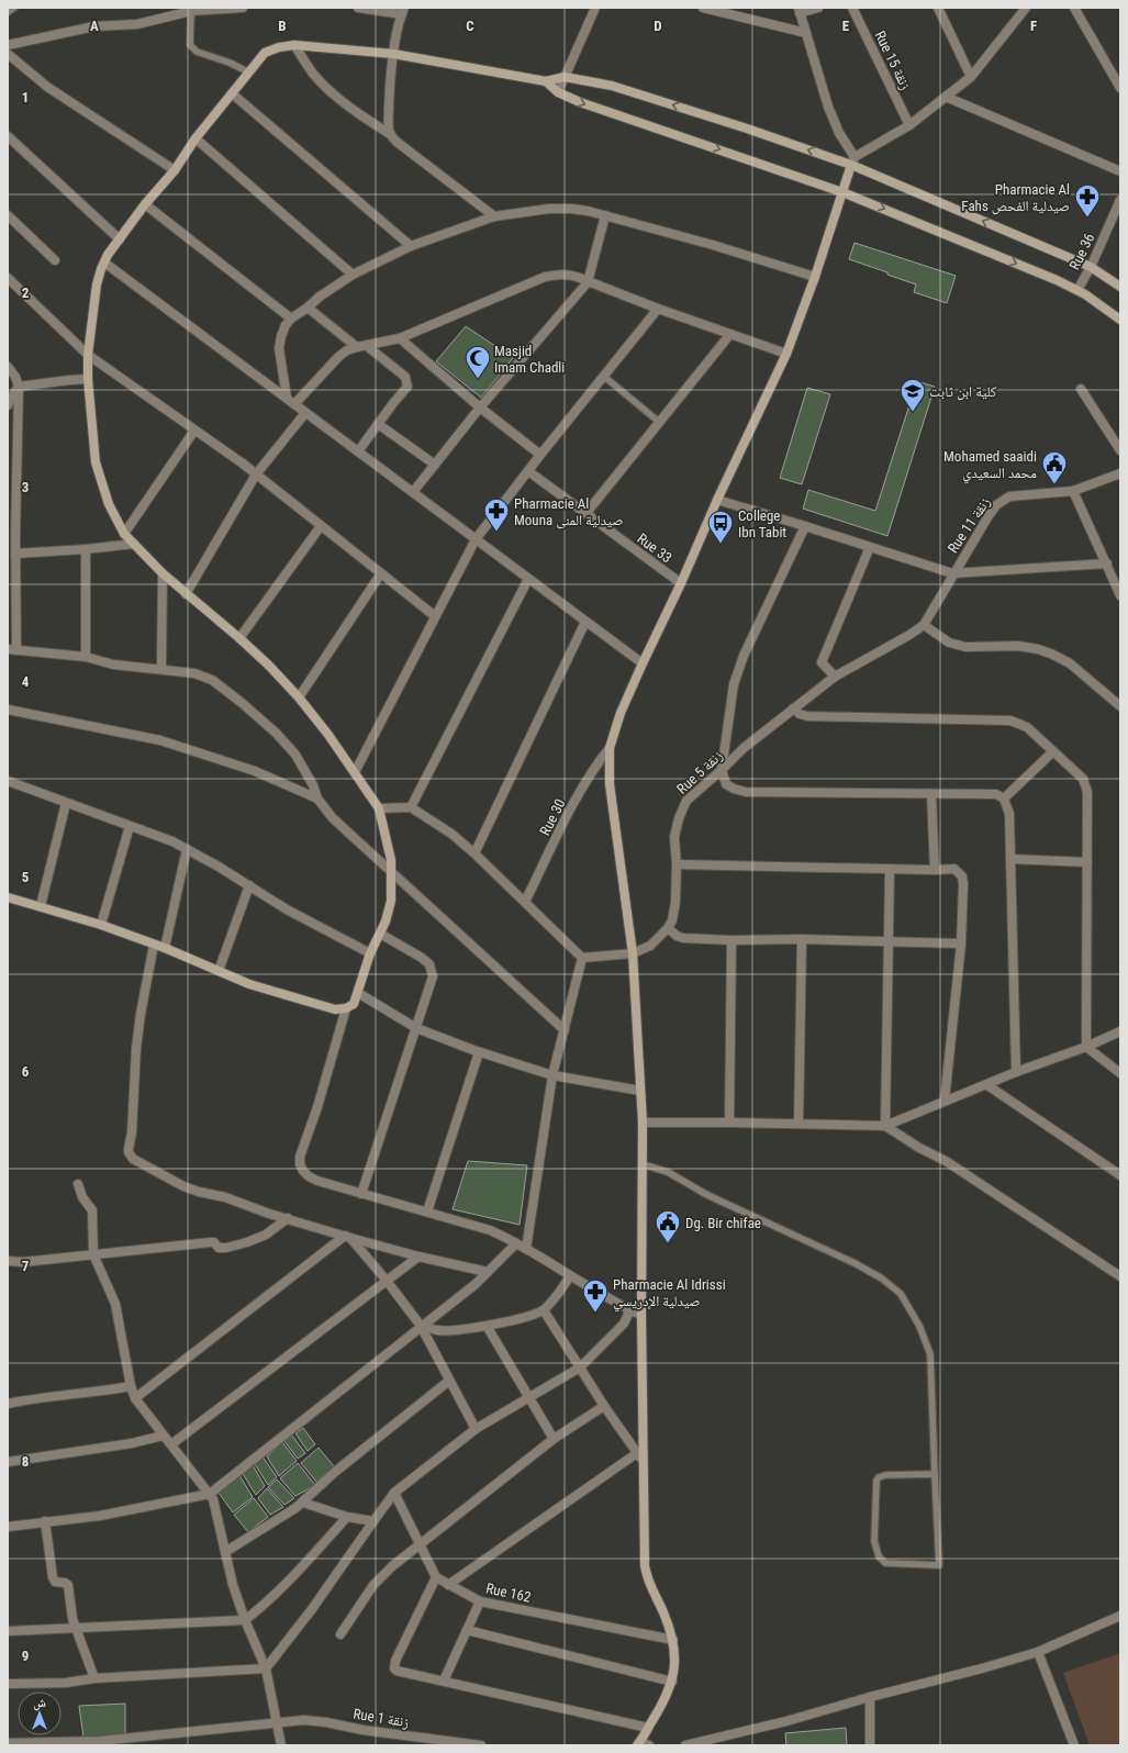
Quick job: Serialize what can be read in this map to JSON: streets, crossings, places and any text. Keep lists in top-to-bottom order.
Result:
{
  "streets": {
    "street": [
      "Rue 15 زنقة",
      "Rue 36",
      "Rue 11 زنقة",
      "Rue 33",
      "Rue 5 زنقة",
      "Rue 30",
      "Rue 162",
      "Rue 1 زنقة"
    ]
  },
  "crossings": [
    ["Rue 11 زنقة", "Rue 5 زنقة"]
  ],
  "places": {
    "pharmacy": ["Pharmacie Al Fahs صيدلية الفحص", "Pharmacie Al Mouna صيدلية المنى", "Pharmacie Al Idrissi صيدلية الإدريسي"],
    "mosque": ["Masjid Imam Chadli"],
    "school or university": ["كلية ابن ثابت"],
    "public building": ["Mohamed saaidi محمد السعيدي", "Dg. Bir chifae"],
    "bus stop": ["College Ibn Tabit"]
  },
  "north": "top",
  "grid": {
    "columns": [
      "A",
      "B",
      "C",
      "D",
      "E",
      "F"
    ],
    "rows": [
      "1",
      "2",
      "3",
      "4",
      "5",
      "6",
      "7",
      "8",
      "9"
    ]
  }
}
